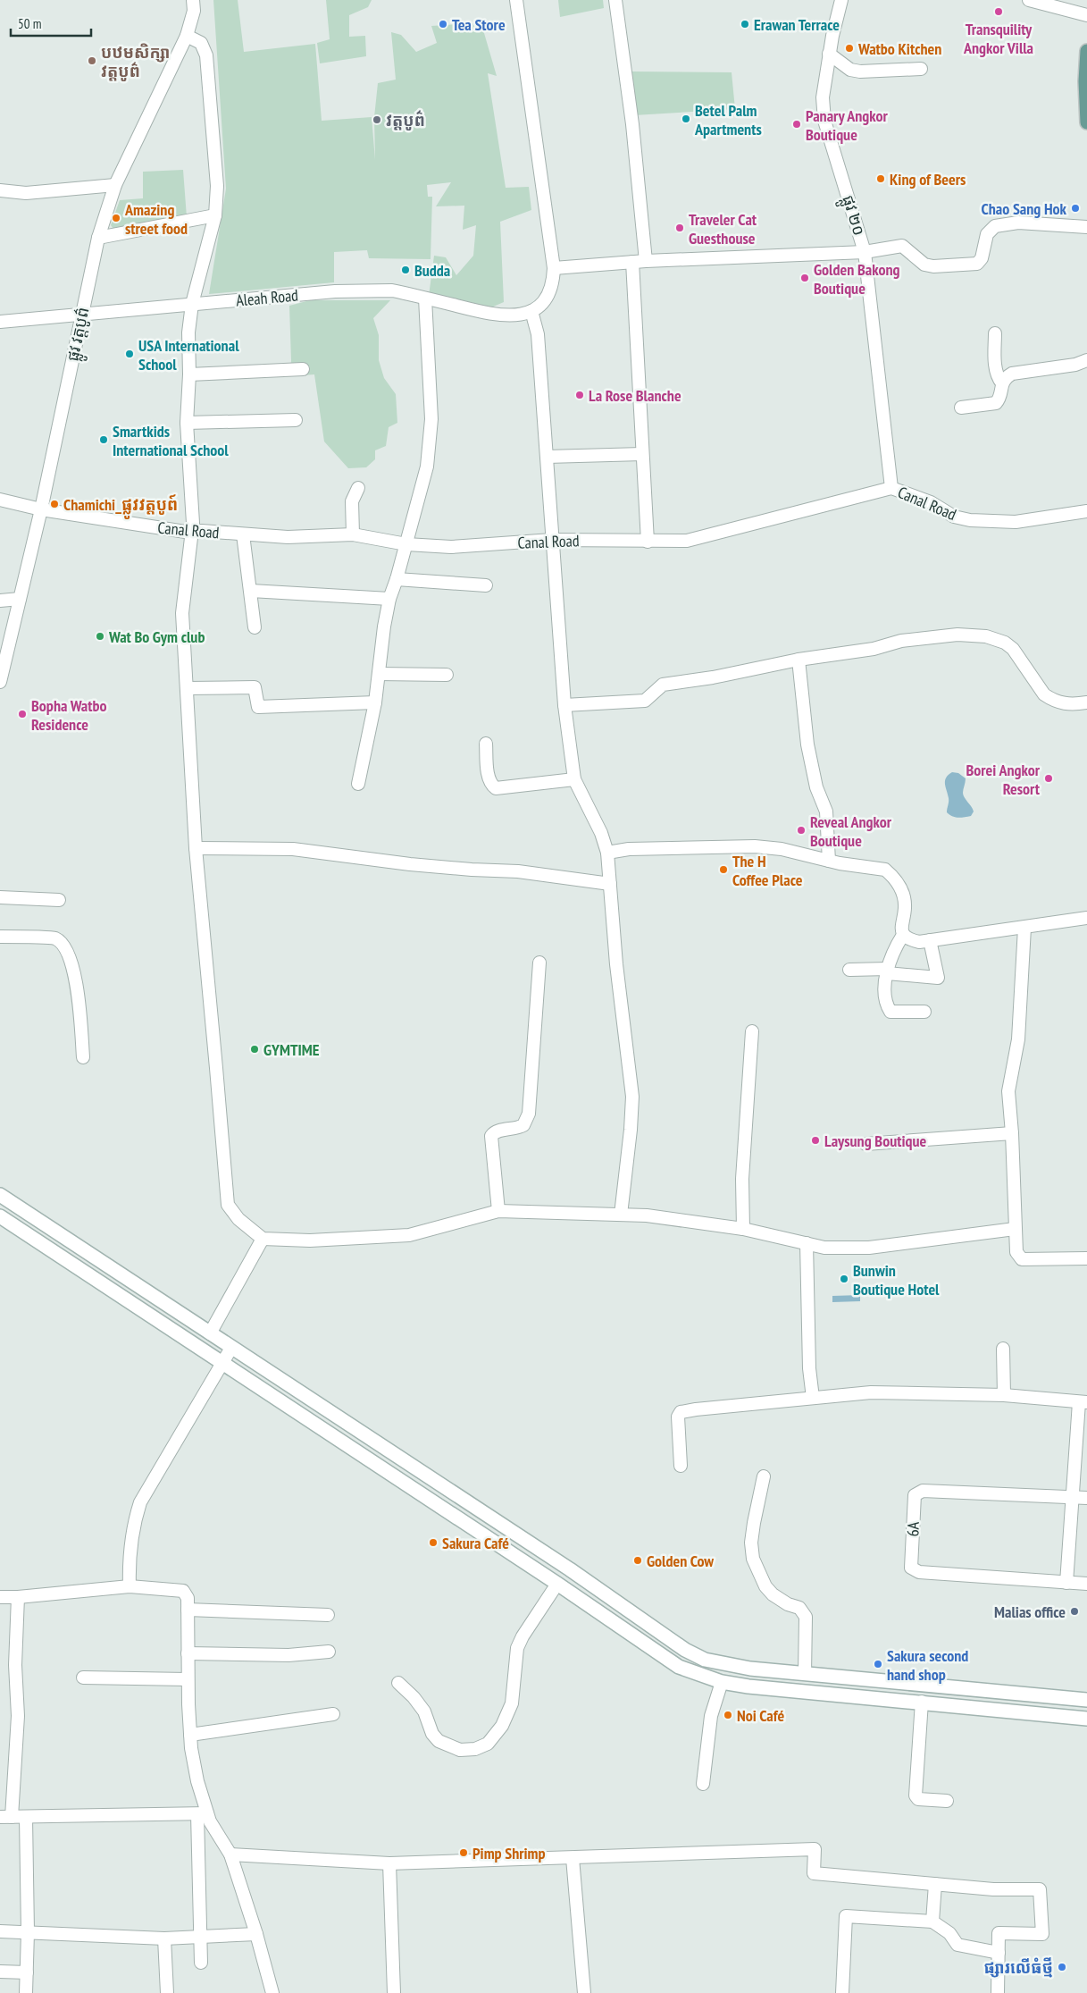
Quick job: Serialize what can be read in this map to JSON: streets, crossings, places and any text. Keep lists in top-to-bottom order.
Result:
{
  "streets": {
    "street": [
      "ផ្លូវ ២០",
      "Aleah Road",
      "ផ្លូវ វត្តបូព៌",
      "Canal Road",
      "6A"
    ]
  },
  "crossings": [
    ["ផ្លូវ ២០", "Canal Road"],
    ["Aleah Road", "ផ្លូវ វត្តបូព៌"],
    ["ផ្លូវ វត្តបូព៌", "Canal Road"]
  ],
  "places": [
    "Transquility Angkor Villa",
    "Tea Store",
    "Erawan Terrace",
    "Watbo Kitchen",
    "បឋមសិក្សា វត្តបូព៌",
    "Betel Palm Apartments",
    "វត្តបូព៌",
    "Panary Angkor Boutique",
    "King of Beers",
    "Chao Sang Hok",
    "Amazing street food",
    "Traveler Cat Guesthouse",
    "Budda",
    "Golden Bakong Boutique",
    "USA International School",
    "La Rose Blanche",
    "Smartkids International School",
    "Chamichi_ផ្លូវវត្តបូព៍",
    "Wat Bo Gym club",
    "Bopha Watbo Residence",
    "Borei Angkor Resort",
    "Reveal Angkor Boutique",
    "The H Coffee Place",
    "GYMTIME",
    "Laysung Boutique",
    "Bunwin Boutique Hotel",
    "Sakura Café",
    "Golden Cow",
    "Malias office",
    "Sakura second hand shop",
    "Noi Café",
    "Pimp Shrimp",
    "ផ្សារលើធំថ្មី"
  ],
  "scale_bar": "50 m"
}
